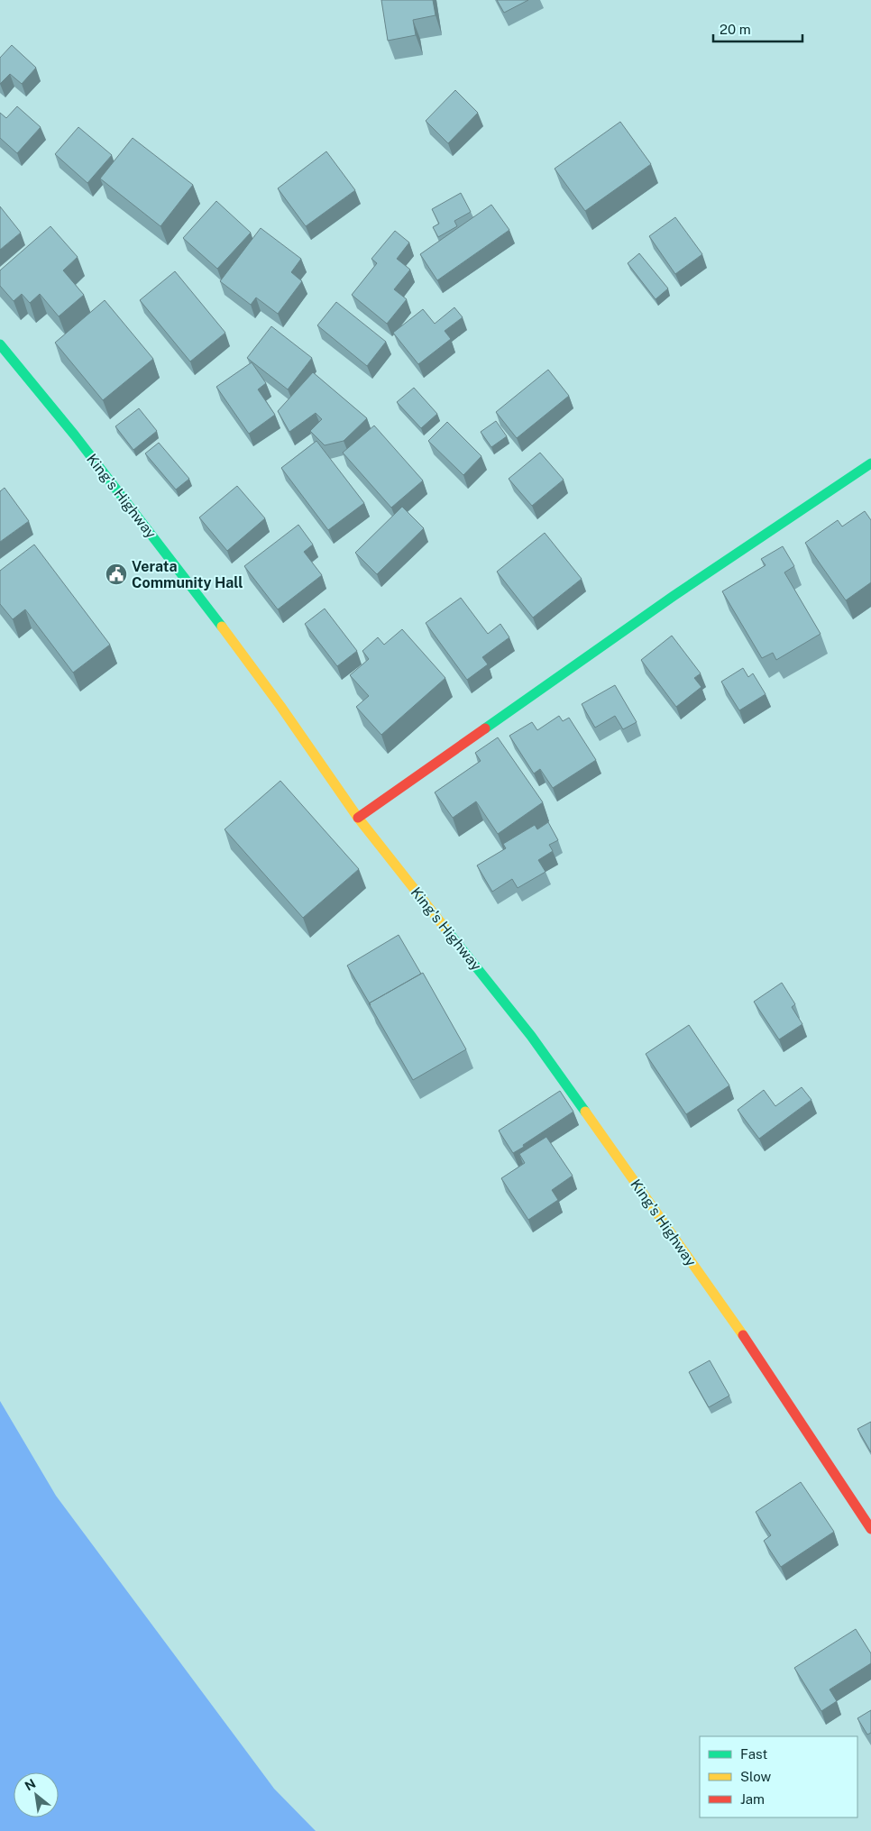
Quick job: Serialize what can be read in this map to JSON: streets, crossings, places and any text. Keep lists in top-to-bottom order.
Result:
{
  "streets": {
    "main road": ["King's Highway"]
  },
  "places": {
    "public building": ["Verata Community Hall"]
  },
  "legend": ["Fast", "Slow", "Jam"],
  "scale_bar": "20 m",
  "north": "top left"
}
